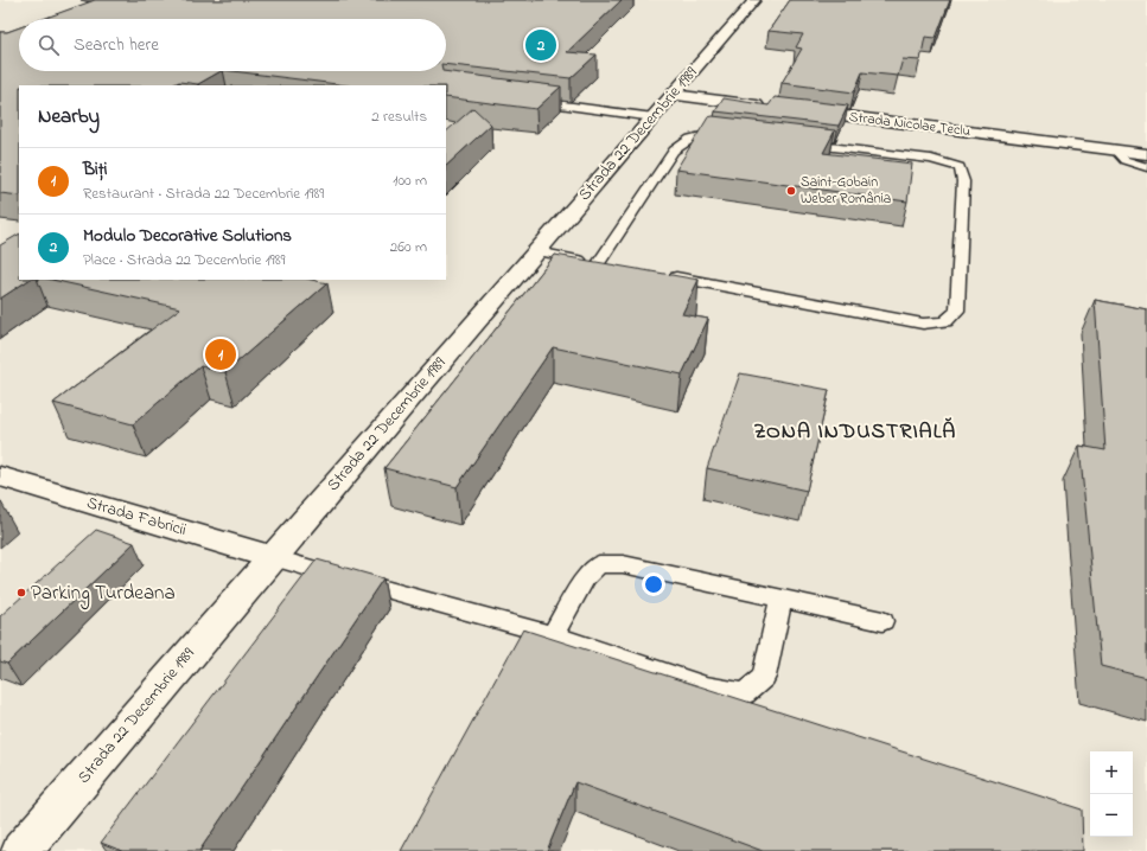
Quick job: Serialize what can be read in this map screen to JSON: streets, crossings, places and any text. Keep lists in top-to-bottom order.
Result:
{
  "streets": {
    "main road": ["Strada Nicolae Teclu", "Strada 22 Decembrie 1989", "Strada Fabricii"]
  },
  "crossings": [
    ["Strada 22 Decembrie 1989", "Strada Fabricii"]
  ],
  "districts": ["ZONA INDUSTRIALĂ"],
  "places": ["Saint-Gobain Weber România", "Parking Turdeana"],
  "page": {
    "search": "Search here",
    "pins": ["2", "1"],
    "heading": ["Nearby", "2 results"],
    "list": [
      {
        "mark": "1",
        "name": "Biți",
        "note": "Restaurant · Strada 22 Decembrie 1989",
        "value": "100 m"
      },
      {
        "mark": "2",
        "name": "Modulo Decorative Solutions",
        "note": "Place · Strada 22 Decembrie 1989",
        "value": "260 m"
      }
    ],
    "map_buttons": ["+", "−"]
  }
}
